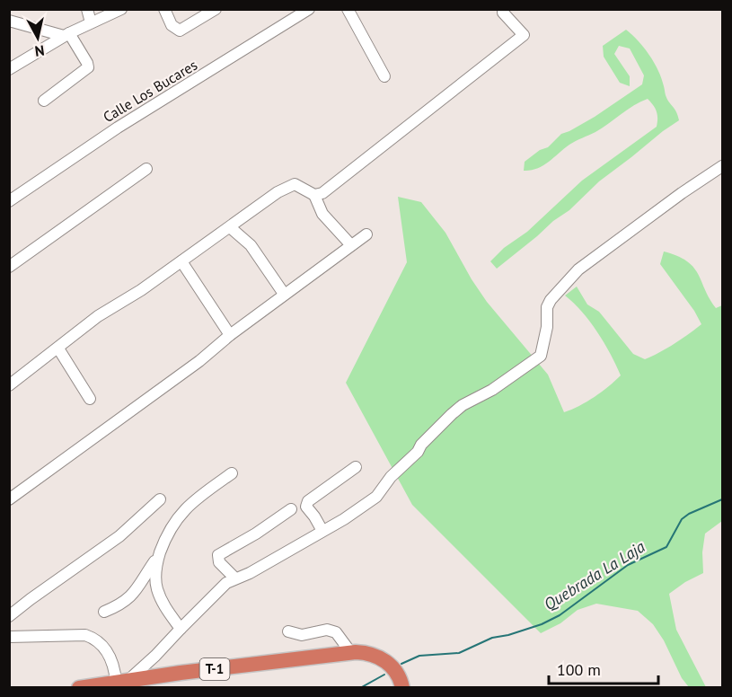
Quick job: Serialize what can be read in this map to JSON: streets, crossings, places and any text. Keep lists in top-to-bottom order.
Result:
{
  "streets": {
    "highway": ["T-1"],
    "street": ["Calle Los Bucares"]
  },
  "water": ["Quebrada La Laja"],
  "scale_bar": "100 m",
  "north": "bottom"
}
